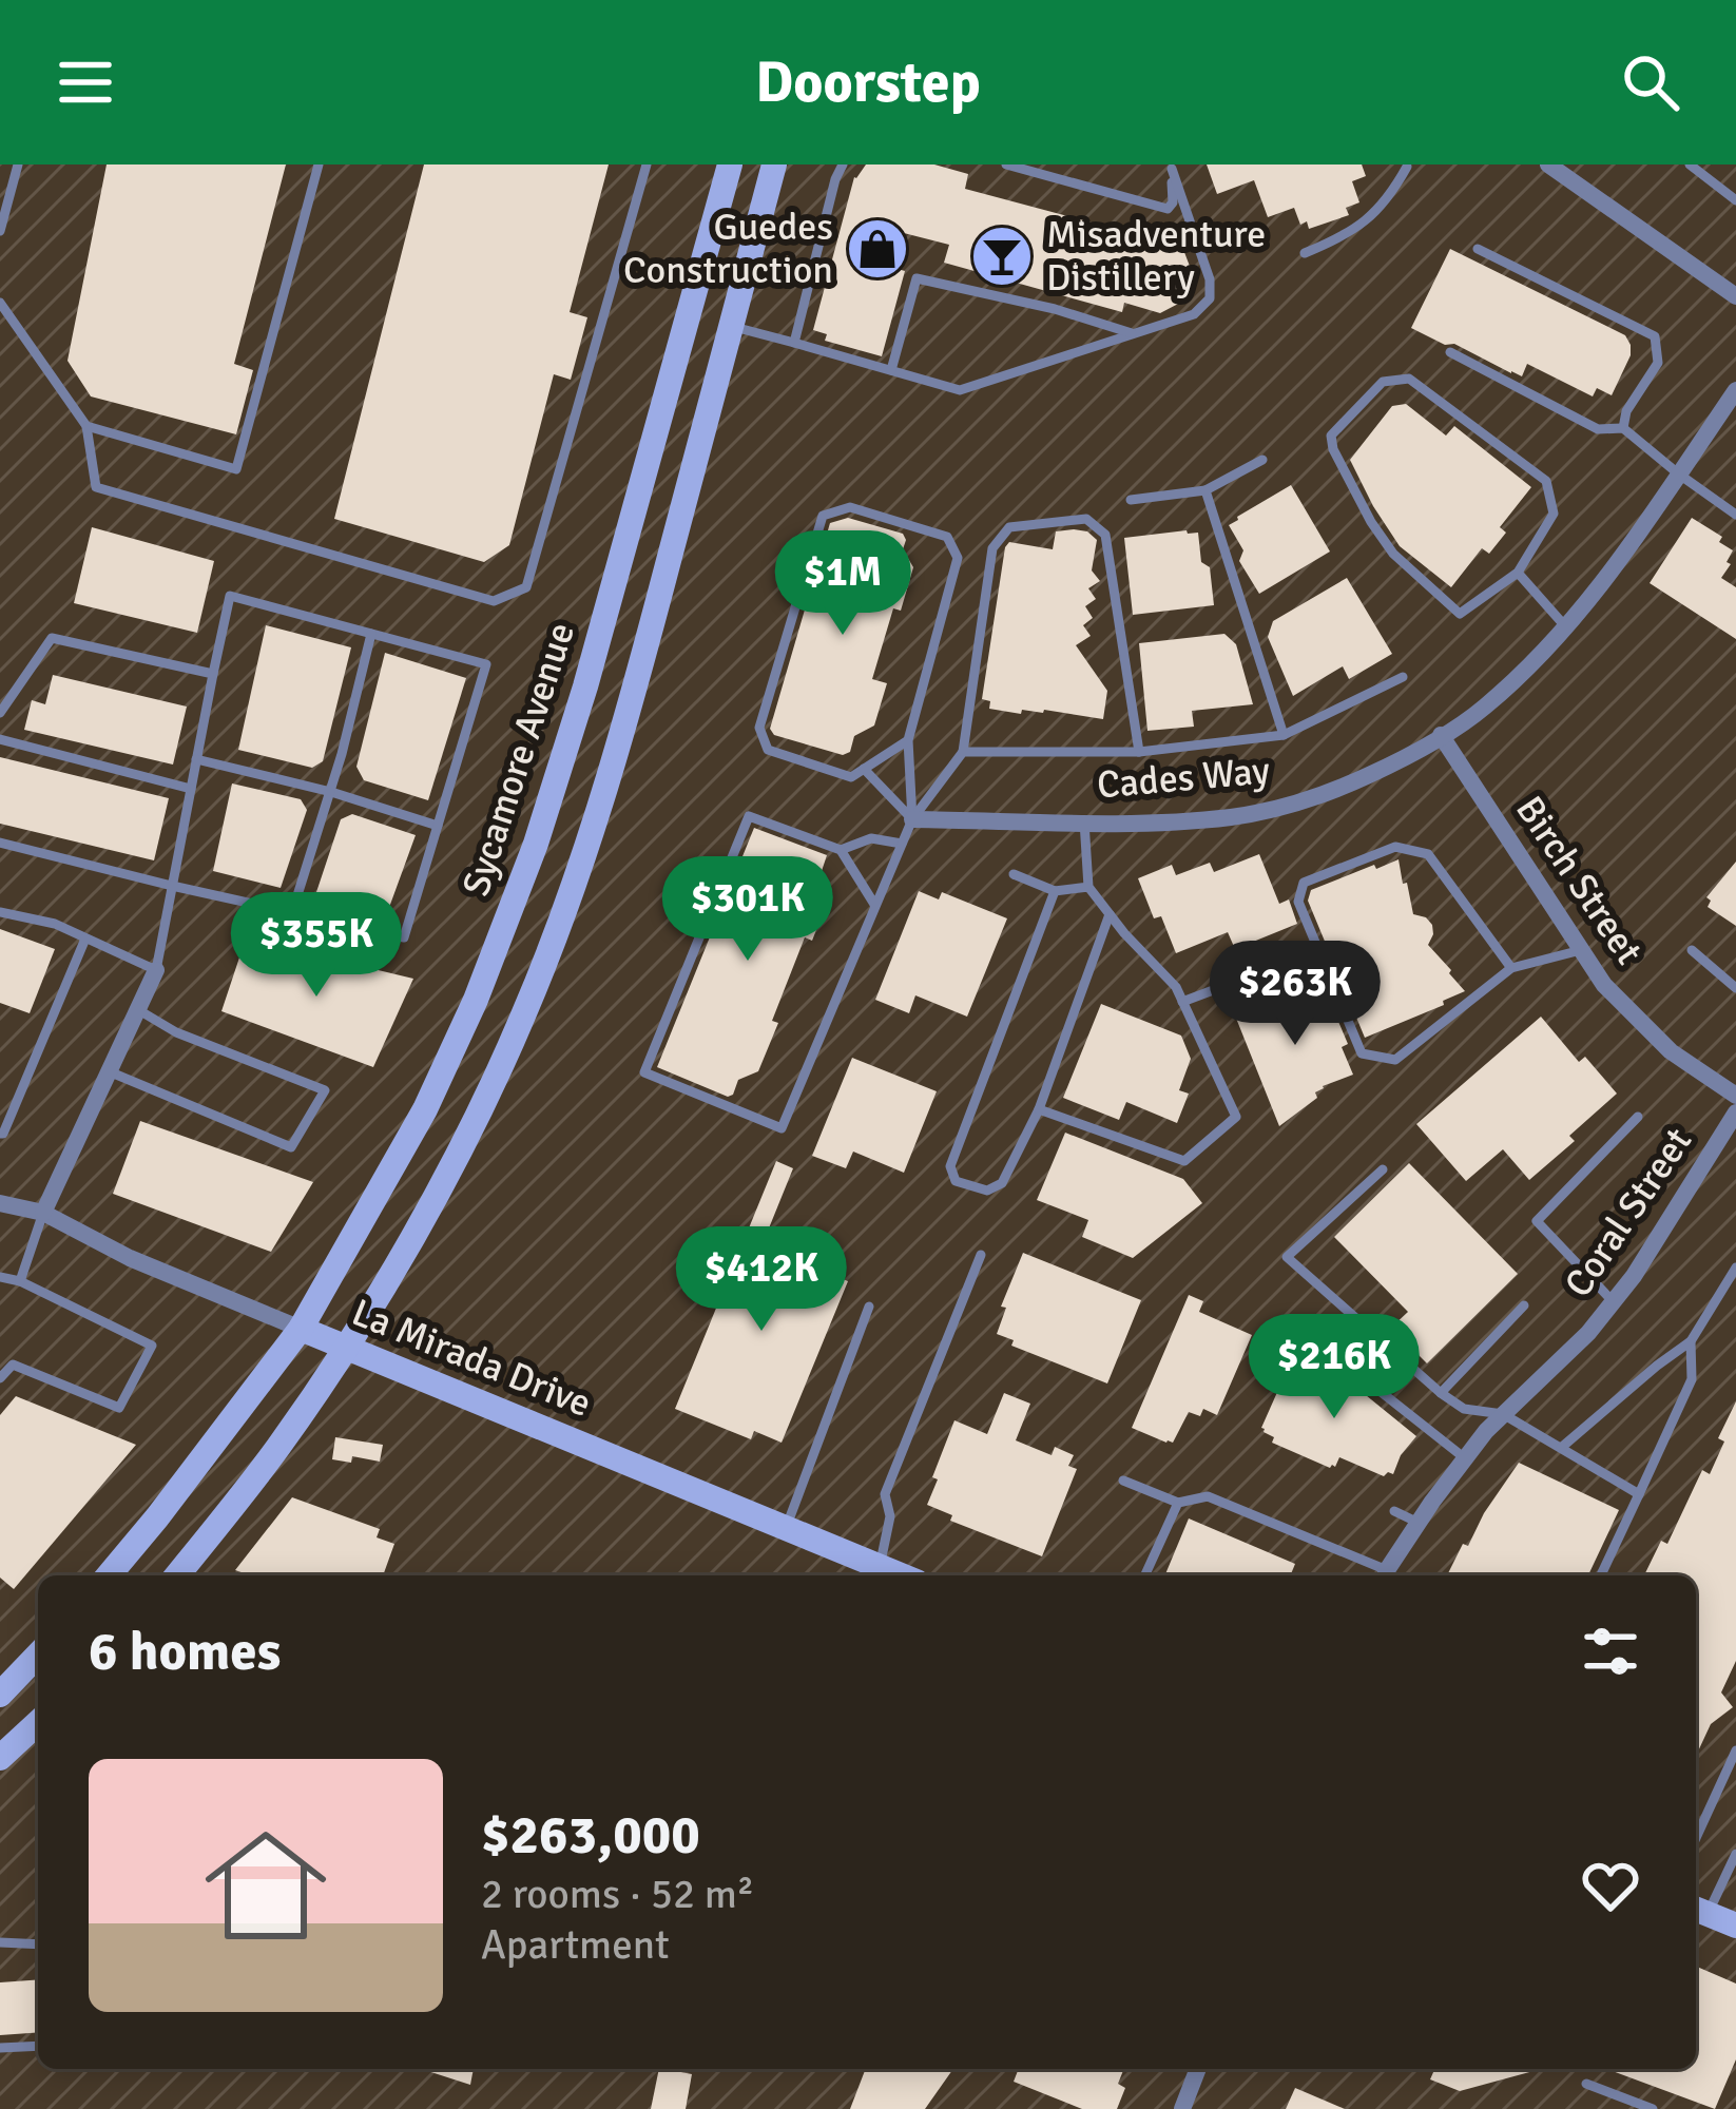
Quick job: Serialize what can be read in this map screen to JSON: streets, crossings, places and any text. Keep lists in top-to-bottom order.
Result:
{
  "streets": {
    "main road": ["Sycamore Avenue", "La Mirada Drive"],
    "street": ["Cades Way", "Birch Street", "Coral Street"]
  },
  "crossings": [
    ["Sycamore Avenue", "La Mirada Drive"],
    ["Cades Way", "Birch Street"]
  ],
  "places": {
    "shop": ["Guedes Construction"],
    "bar": ["Misadventure Distillery"]
  },
  "page": {
    "header": "Doorstep",
    "price": [
      "$1M",
      "$301K",
      "$355K",
      "$263K",
      "$412K",
      "$216K"
    ],
    "heading": "6 homes",
    "list": [
      {
        "name": "$263,000",
        "note": "2 rooms · 52 m² · Apartment"
      }
    ]
  }
}
